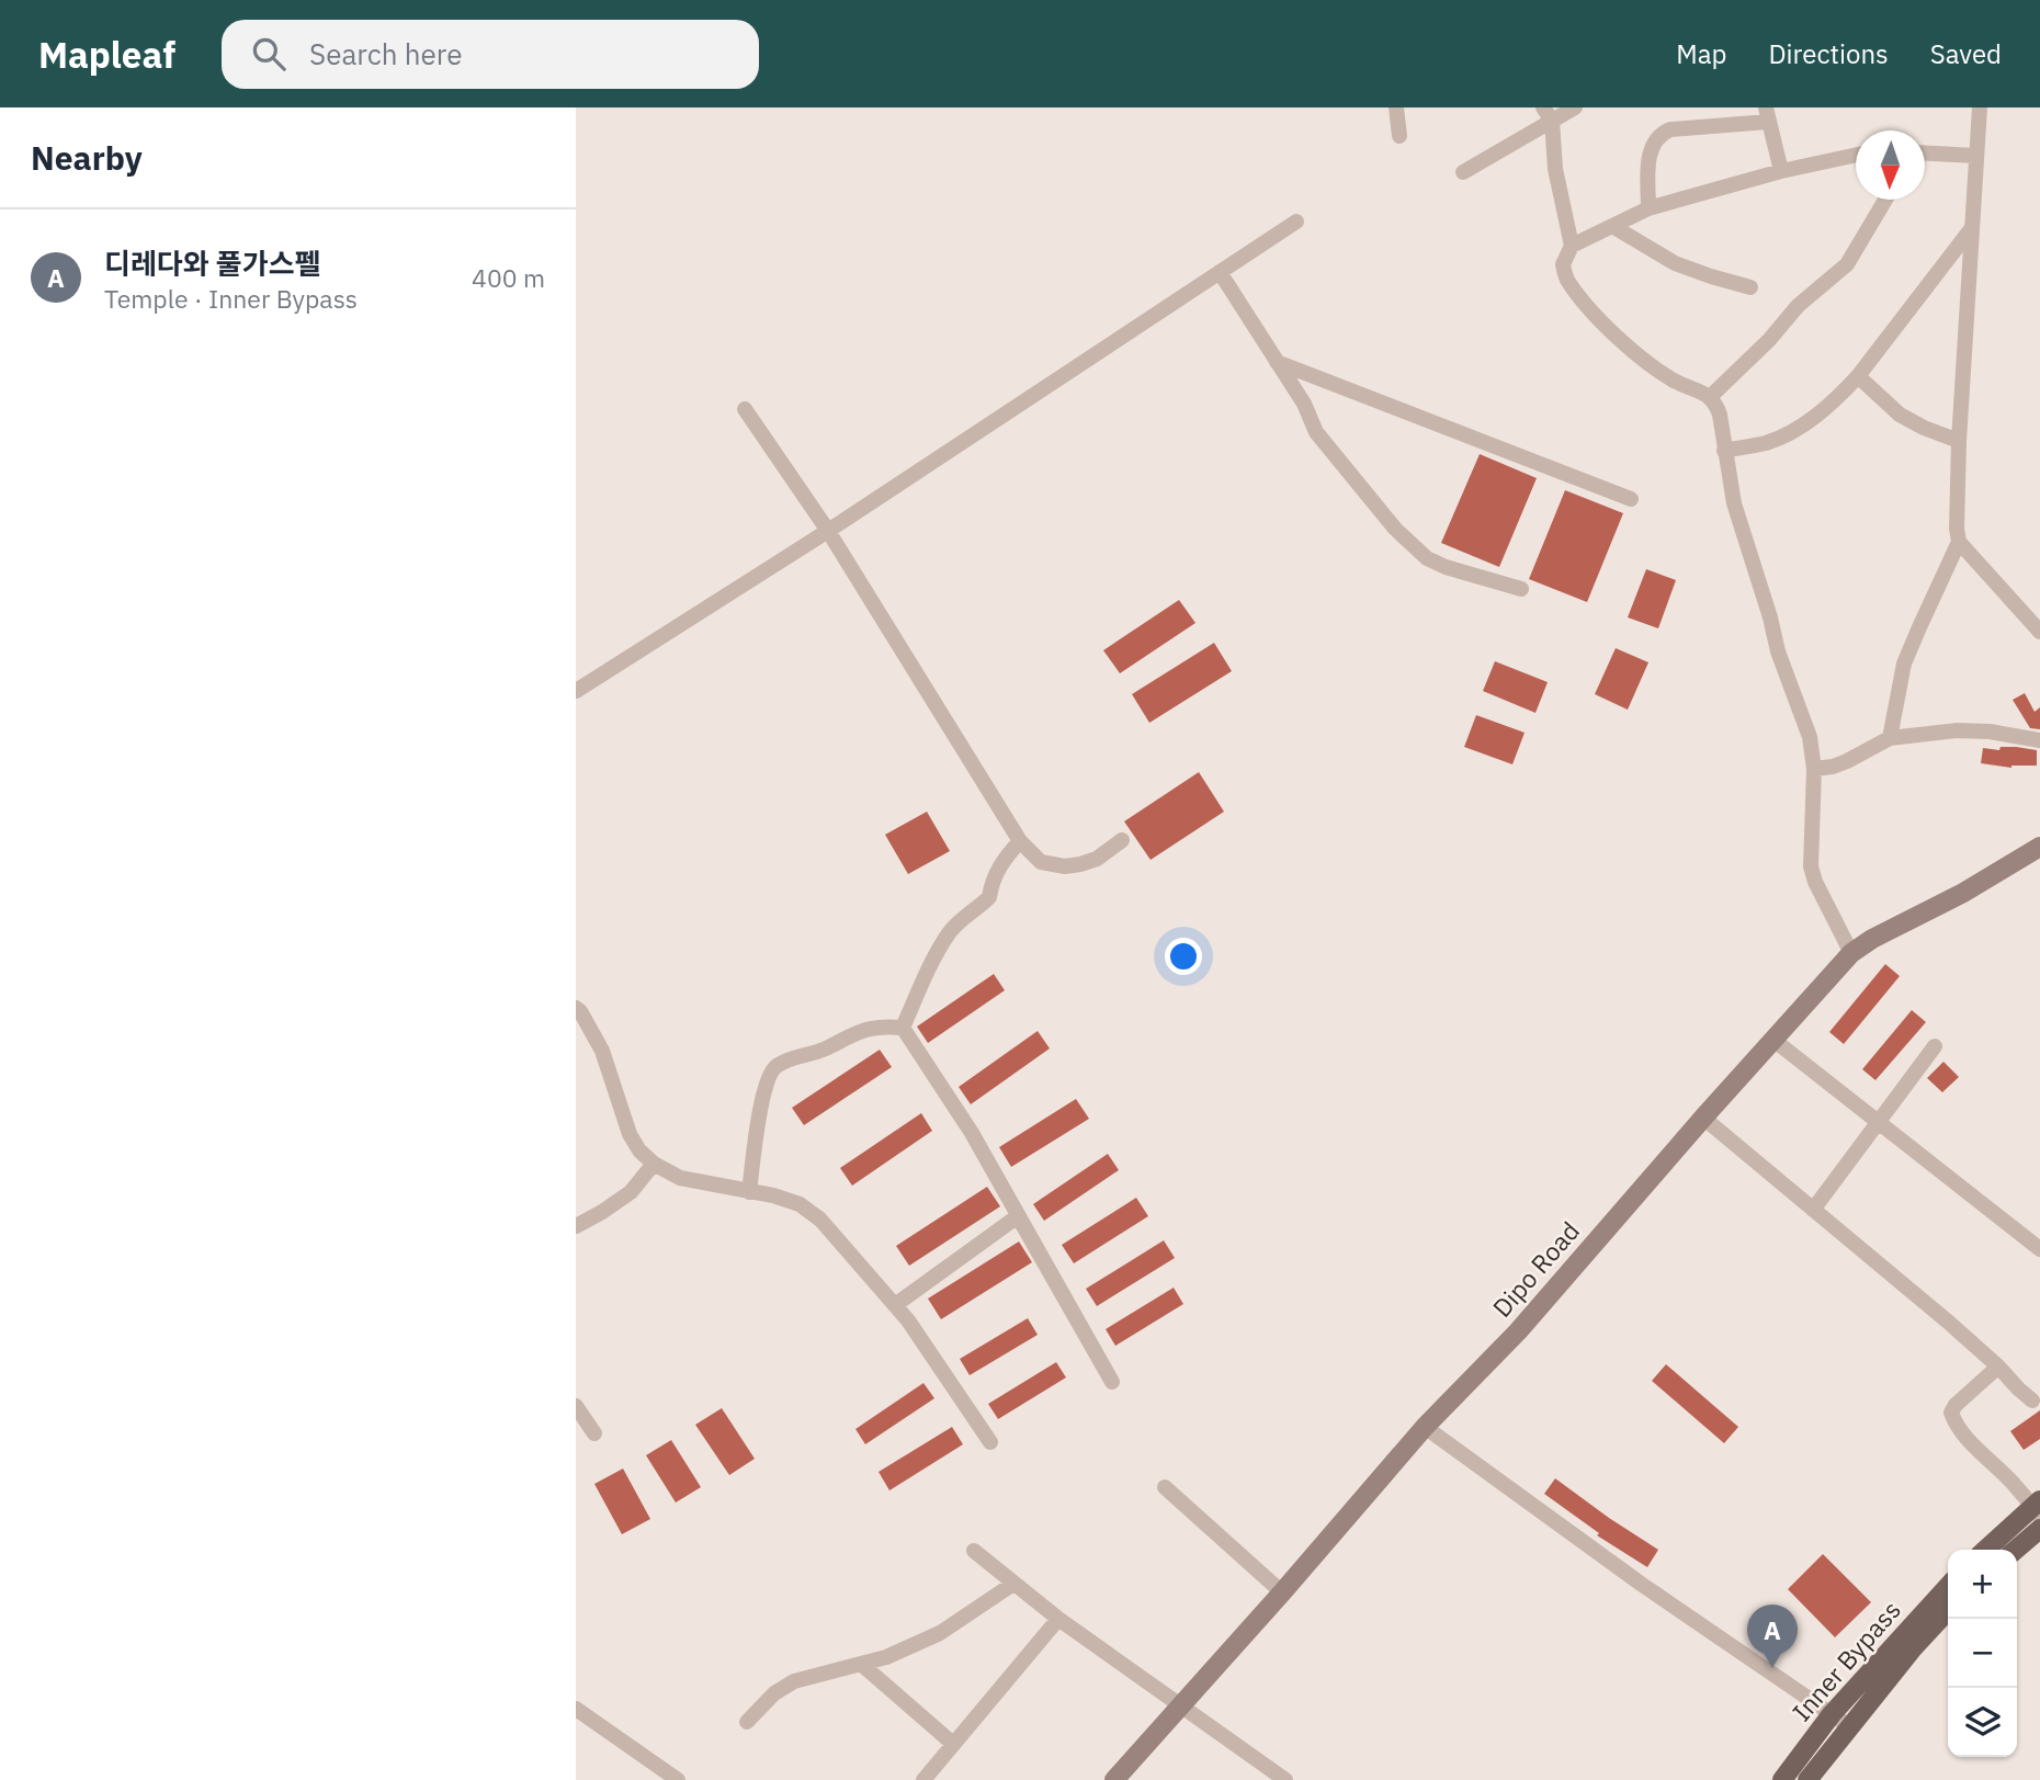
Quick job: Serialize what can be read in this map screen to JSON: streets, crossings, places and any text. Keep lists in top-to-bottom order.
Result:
{
  "streets": {
    "main road": ["Dipo Road", "Inner Bypass"]
  },
  "north": "bottom",
  "page": {
    "header": "Mapleaf",
    "search": "Search here",
    "nav": ["Map", "Directions", "Saved"],
    "heading": "Nearby",
    "list": [
      {
        "mark": "A",
        "name": "디레다와 풀가스펠",
        "note": "Temple · Inner Bypass",
        "value": "400 m"
      }
    ],
    "map_buttons": ["+", "−"],
    "pins": "A"
  }
}
